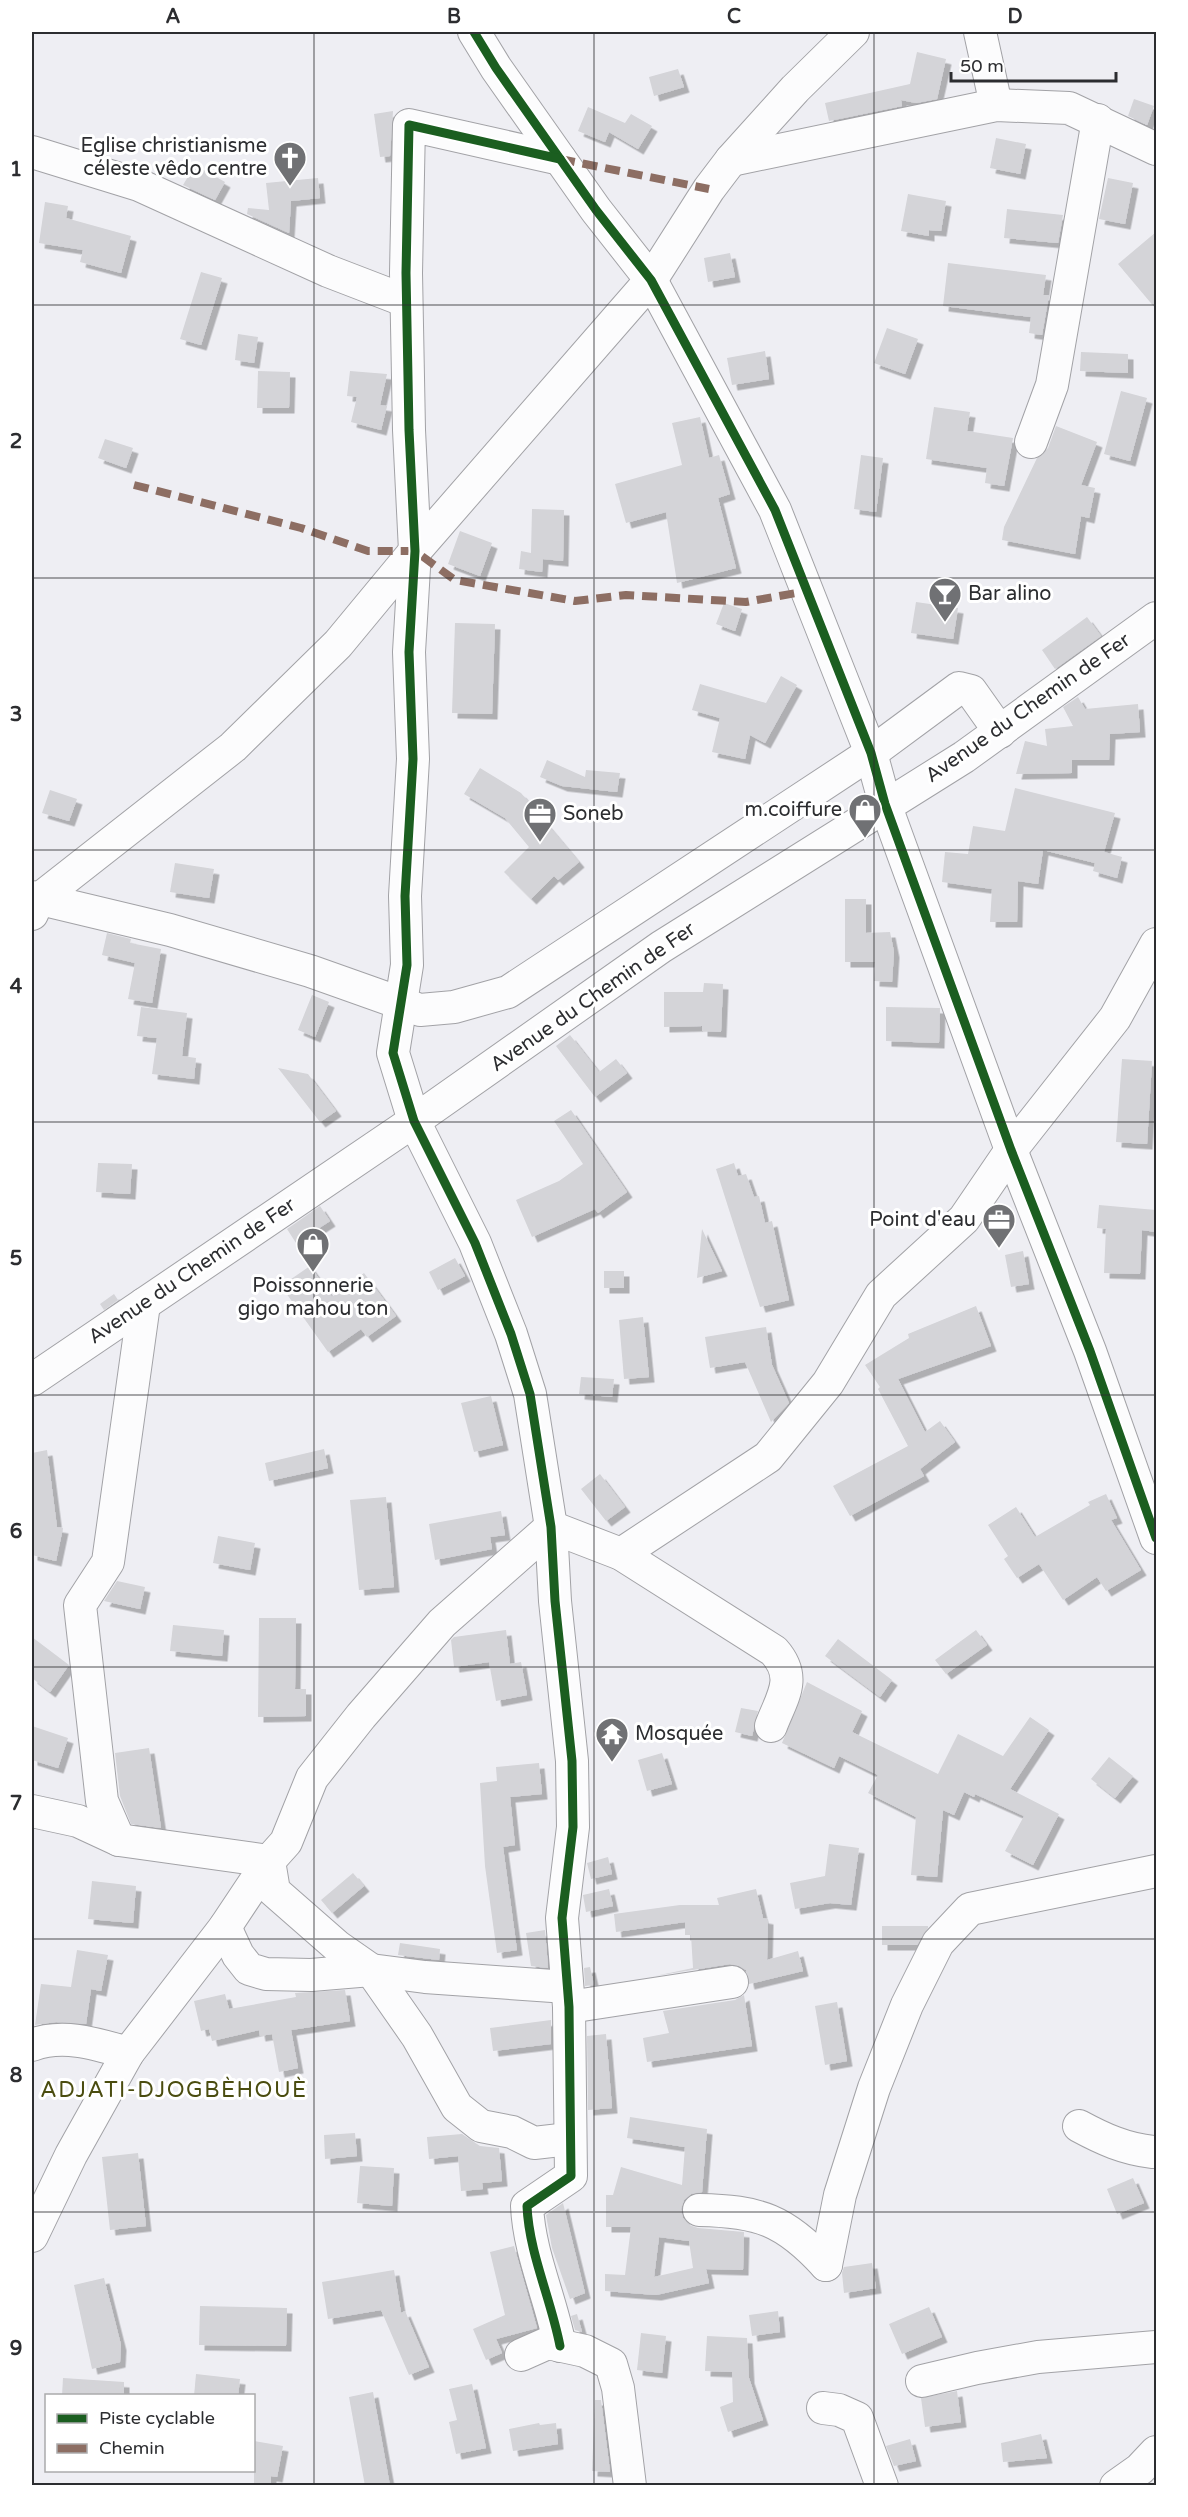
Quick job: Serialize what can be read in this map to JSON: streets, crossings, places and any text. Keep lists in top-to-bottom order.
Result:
{
  "streets": {
    "street": ["Avenue du Chemin de Fer"]
  },
  "districts": ["ADJATI-DJOGBÈHOUÈ"],
  "places": {
    "church": ["Eglise christianisme céleste vêdo centre"],
    "bar": ["Bar alino"],
    "shop": ["m.coiffure", "Poissonnerie gigo mahou ton"],
    "office": ["Soneb", "Point d'eau"],
    "temple": ["Mosquée"]
  },
  "legend": ["Piste cyclable", "Chemin"],
  "scale_bar": "50 m",
  "grid": {
    "columns": [
      "A",
      "B",
      "C",
      "D"
    ],
    "rows": [
      "1",
      "2",
      "3",
      "4",
      "5",
      "6",
      "7",
      "8",
      "9"
    ]
  }
}
